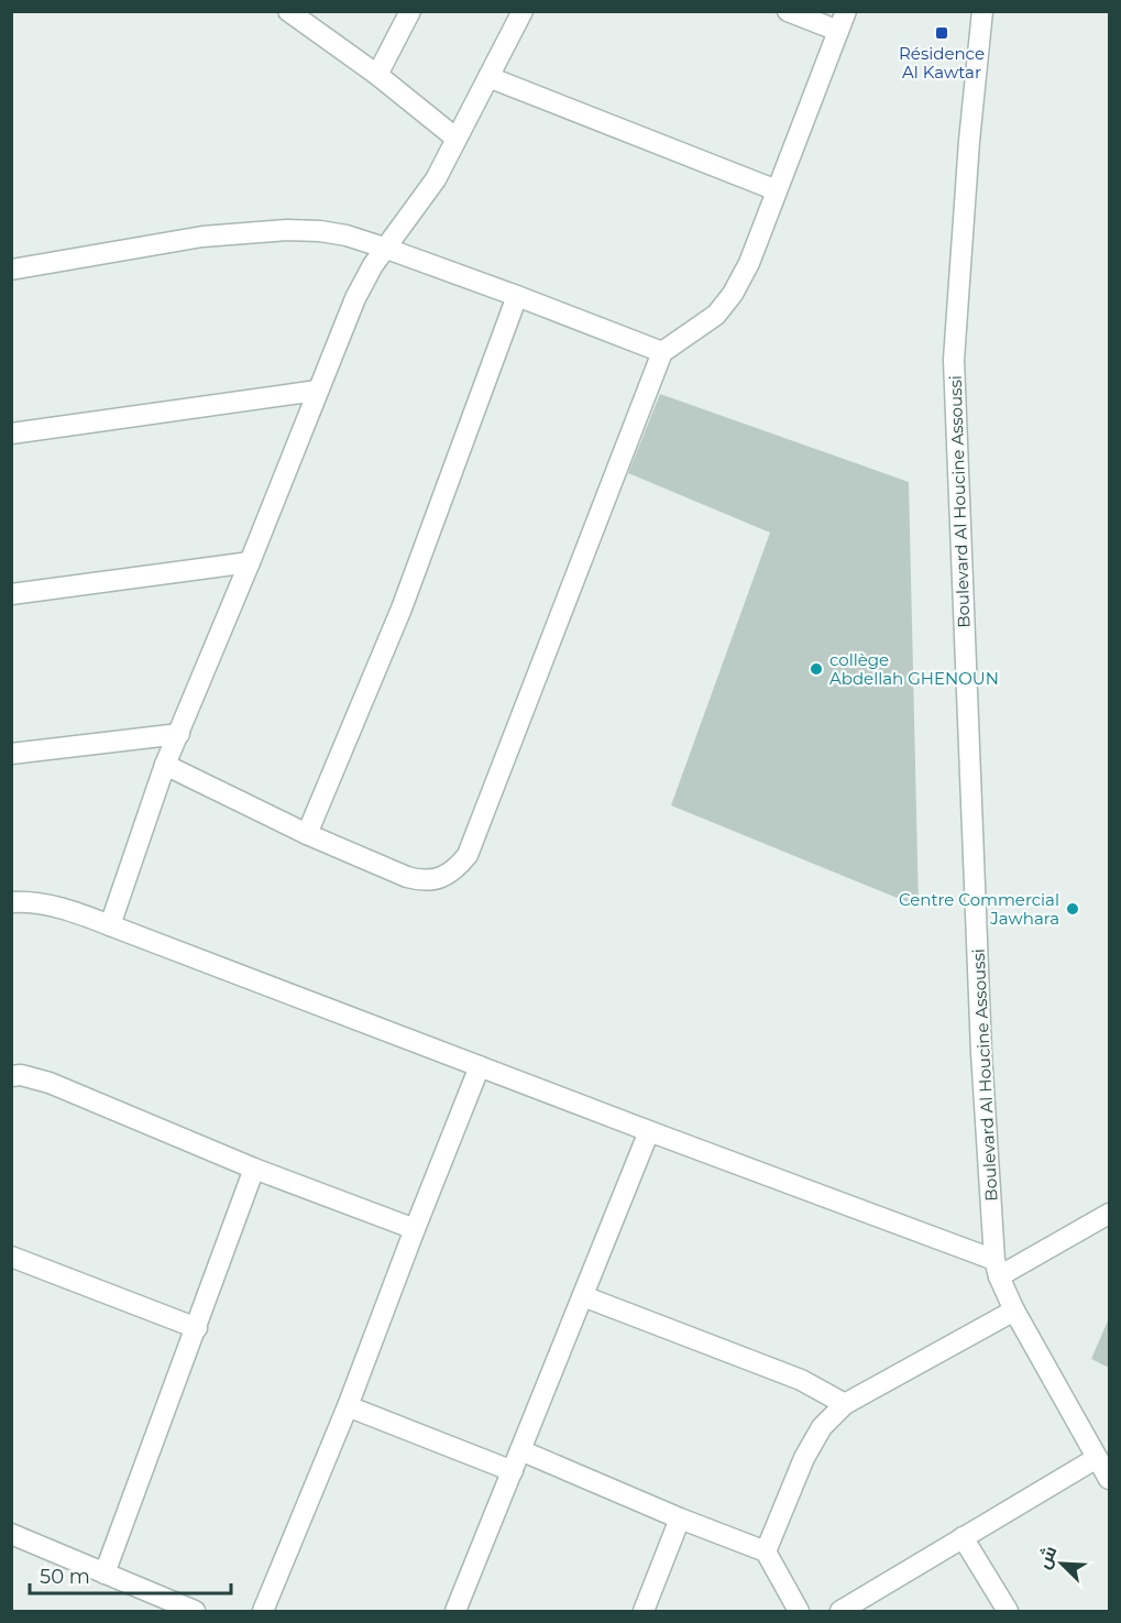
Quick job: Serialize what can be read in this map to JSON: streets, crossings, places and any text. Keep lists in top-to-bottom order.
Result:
{
  "streets": {
    "street": ["Boulevard Al Houcine Assoussi"]
  },
  "places": {
    "transit": ["Résidence Al Kawtar"],
    "other": ["collège Abdellah GHENOUN", "Centre Commercial Jawhara"]
  },
  "scale_bar": "50 m",
  "north": "top left"
}
